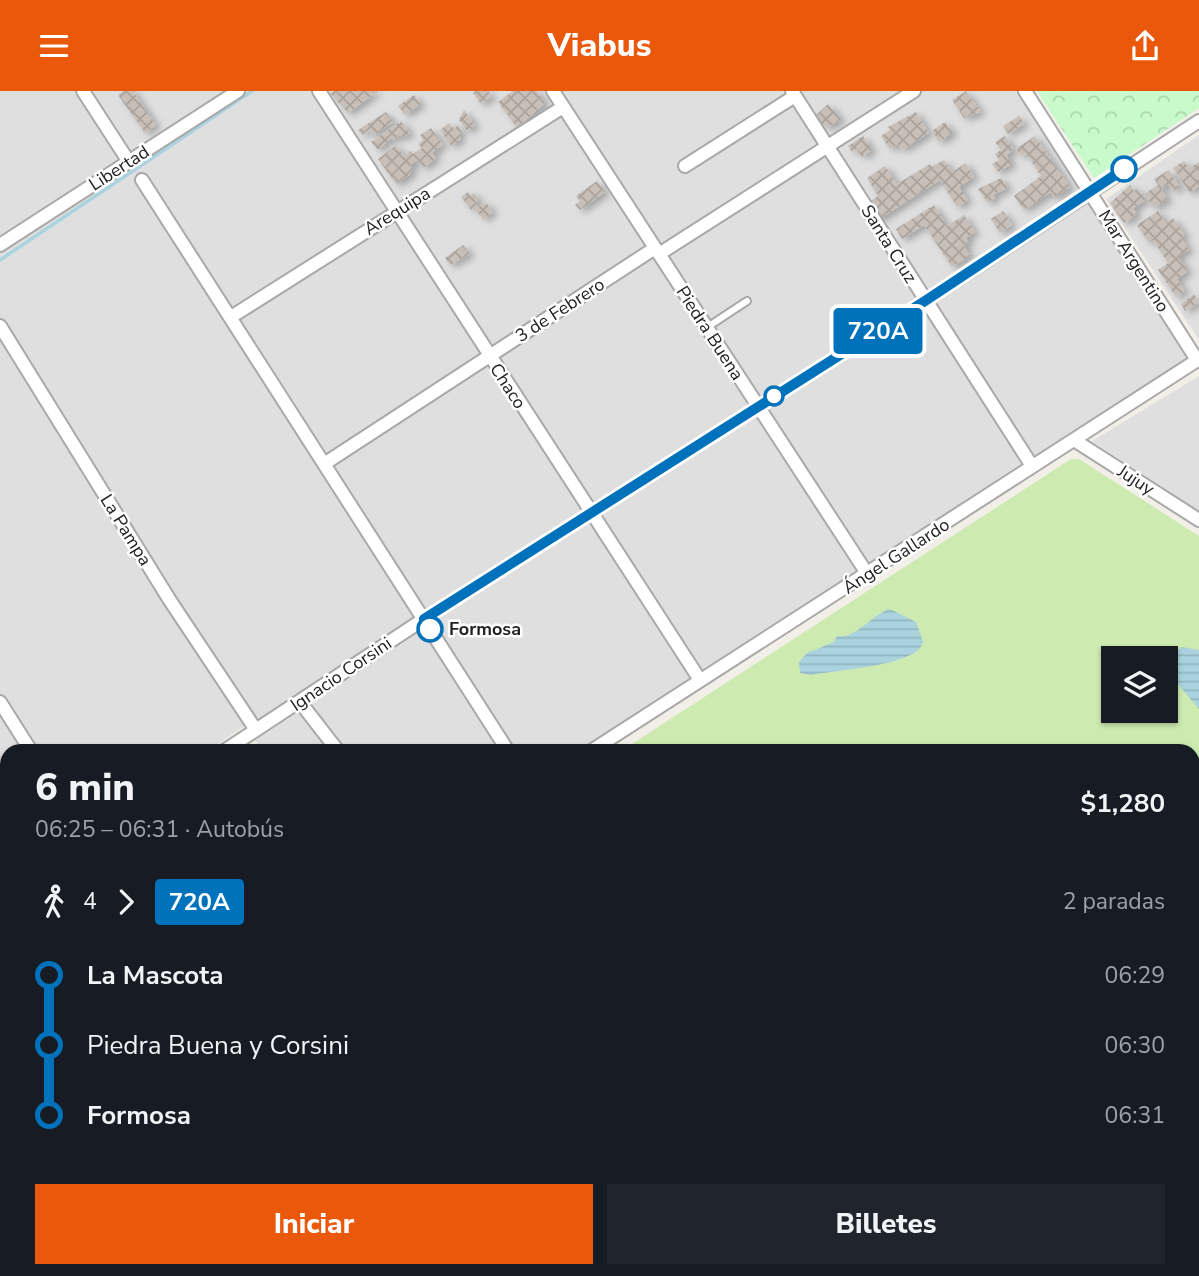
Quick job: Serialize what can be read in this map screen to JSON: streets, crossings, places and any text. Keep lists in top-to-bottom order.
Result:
{
  "streets": {
    "street": [
      "Libertad",
      "Arequipa",
      "Santa Cruz",
      "Mar Argentino",
      "3 de Febrero",
      "Piedra Buena",
      "Chaco",
      "Jujuy",
      "La Pampa",
      "Ángel Gallardo",
      "Ignacio Corsini"
    ]
  },
  "crossings": [
    ["Arequipa", "Piedra Buena"],
    ["Arequipa", "Chaco"],
    ["Santa Cruz", "3 de Febrero"],
    ["Santa Cruz", "Ángel Gallardo"],
    ["Santa Cruz", "Ignacio Corsini"],
    ["Mar Argentino", "Ángel Gallardo"],
    ["Mar Argentino", "Ignacio Corsini"],
    ["3 de Febrero", "Piedra Buena"],
    ["3 de Febrero", "Chaco"],
    ["Piedra Buena", "Ángel Gallardo"],
    ["Piedra Buena", "Ignacio Corsini"],
    ["Chaco", "Ángel Gallardo"],
    ["Chaco", "Ignacio Corsini"],
    ["Jujuy", "Ángel Gallardo"],
    ["La Pampa", "Ignacio Corsini"]
  ],
  "places": ["Formosa"],
  "lines": ["bus line 720A"],
  "page": {
    "header": "Viabus",
    "on_map": "720A",
    "heading": ["6 min", "06:25 – 06:31 · Autobús", "$1,280"],
    "legs": ["4", "720A", "2 paradas"],
    "list": [
      {
        "name": "La Mascota",
        "value": "06:29"
      },
      {
        "name": "Piedra Buena y Corsini",
        "value": "06:30"
      },
      {
        "name": "Formosa",
        "value": "06:31"
      }
    ],
    "buttons": ["Iniciar", "Billetes"]
  }
}
